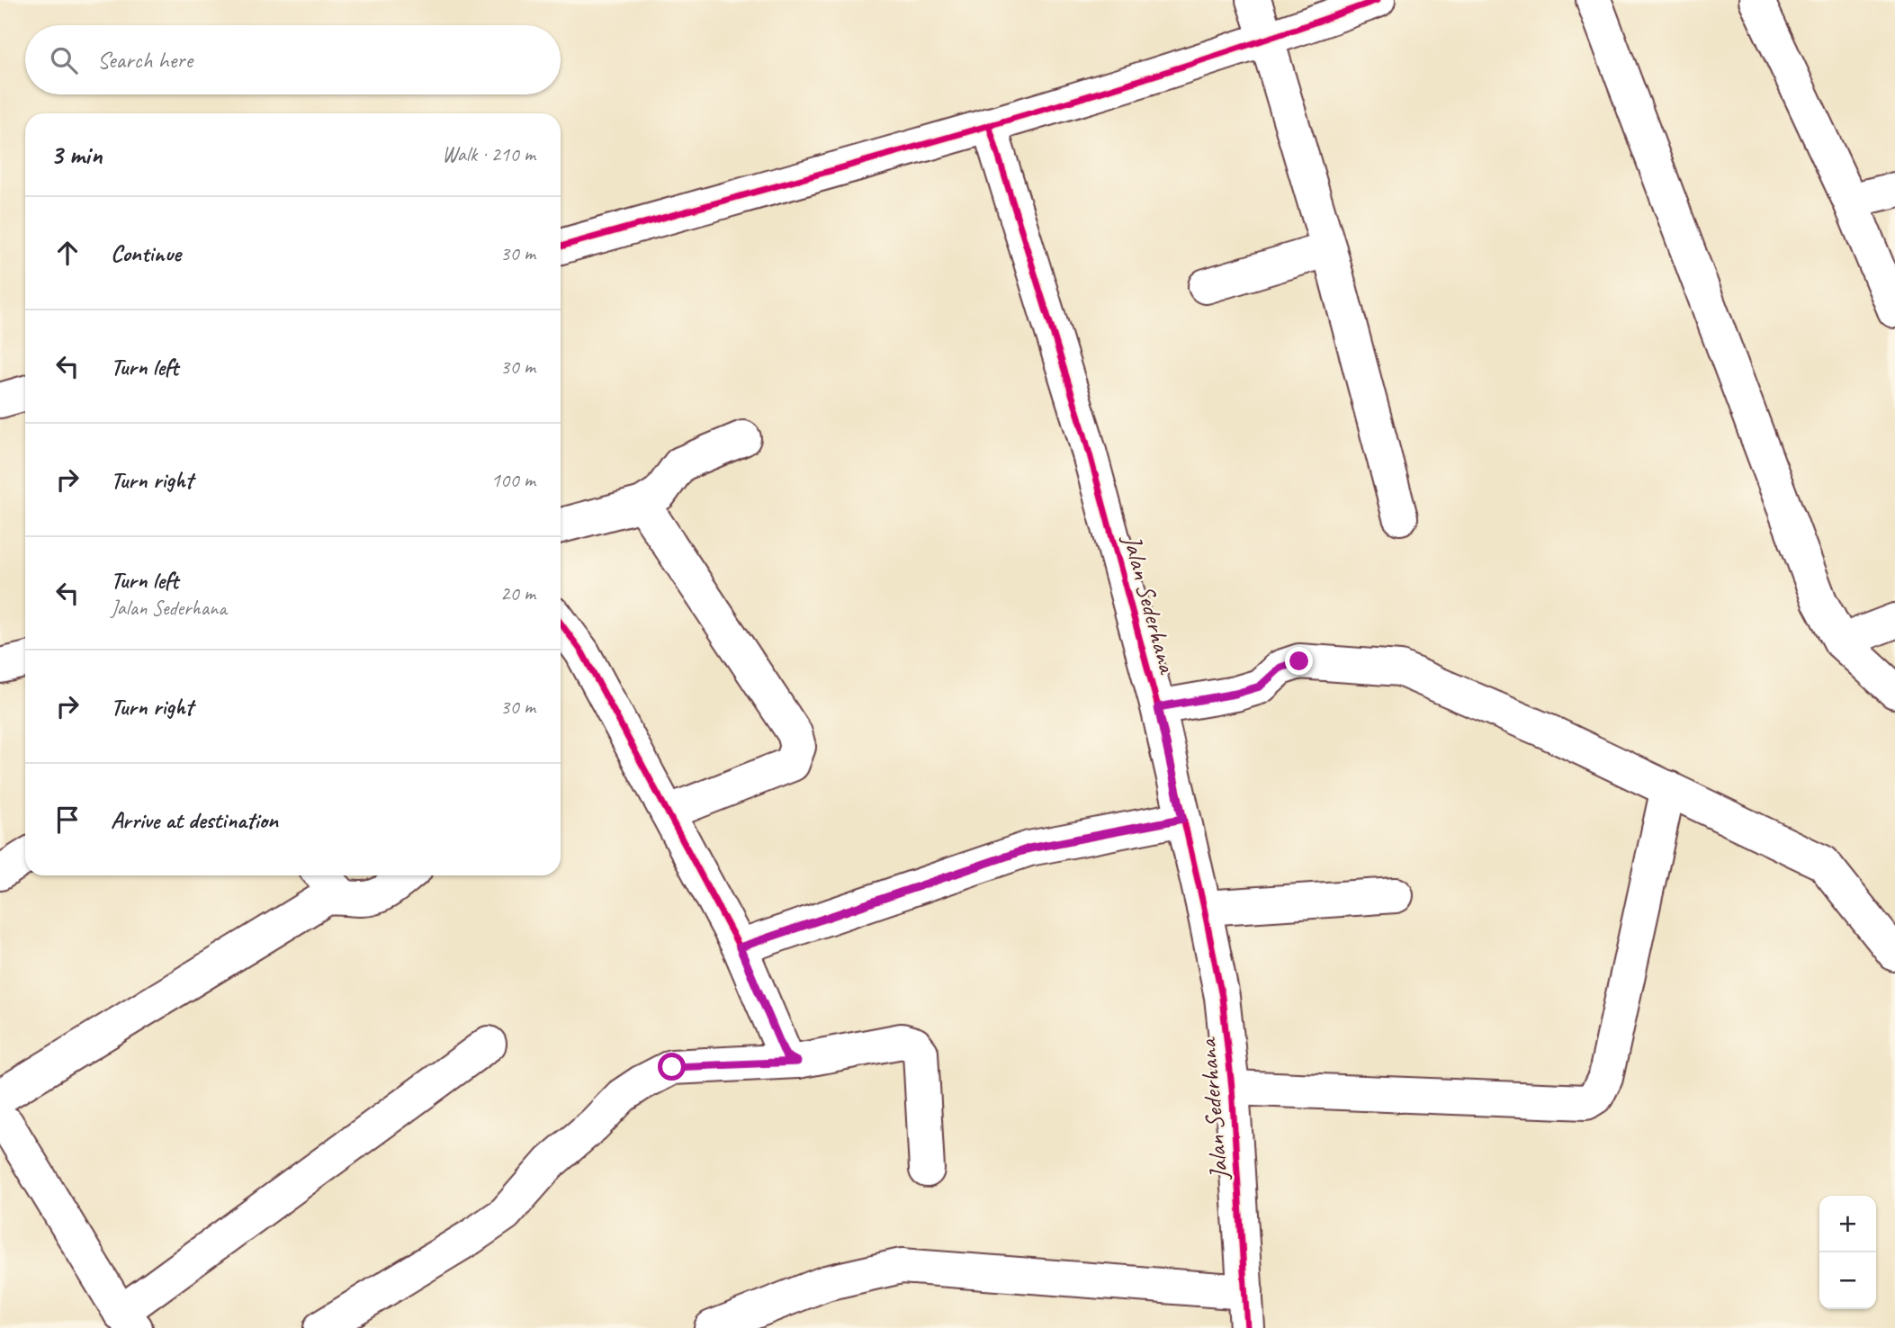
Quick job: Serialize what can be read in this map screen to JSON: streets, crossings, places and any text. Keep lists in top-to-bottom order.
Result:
{
  "streets": {
    "street": ["Jalan Sederhana"]
  },
  "page": {
    "search": "Search here",
    "heading": ["3 min", "Walk · 210 m"],
    "list": [
      ["Continue", "30 m"],
      ["Turn left", "30 m"],
      ["Turn right", "100 m"],
      ["Turn left", "Jalan Sederhana", "20 m"],
      ["Turn right", "30 m"],
      "Arrive at destination"
    ],
    "map_buttons": ["+", "−"]
  }
}
